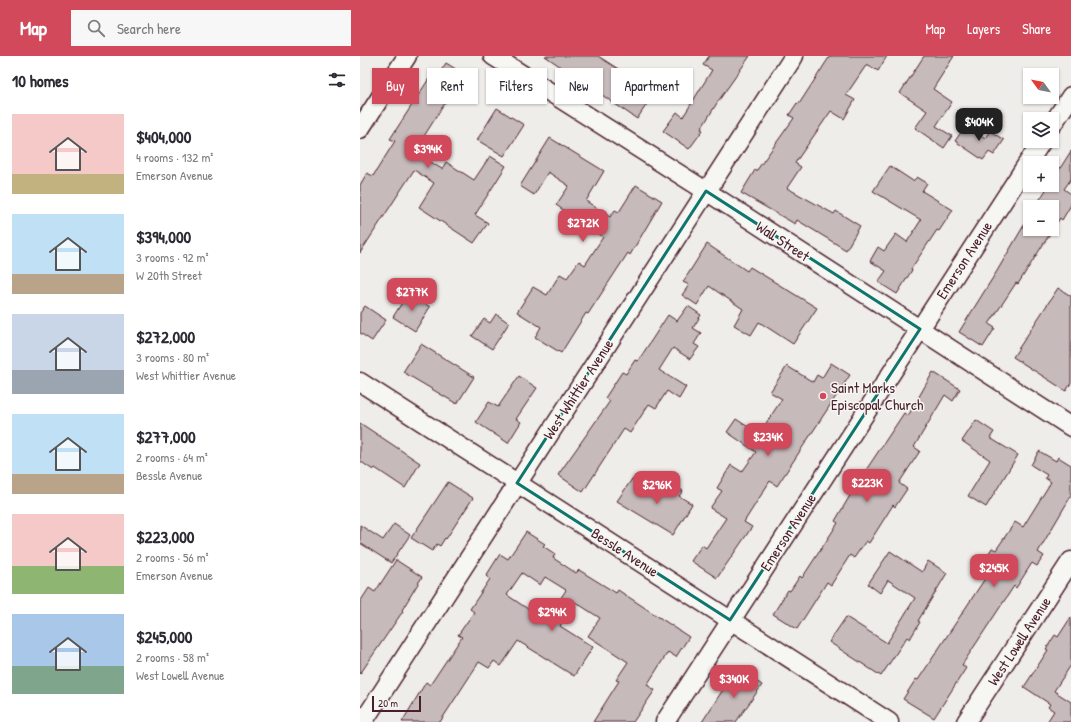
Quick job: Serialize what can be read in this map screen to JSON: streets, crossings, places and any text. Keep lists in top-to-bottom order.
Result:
{
  "streets": {
    "street": [
      "Wall Street",
      "Emerson Avenue",
      "West Whittier Avenue",
      "Bessle Avenue",
      "West Lowell Avenue"
    ]
  },
  "crossings": [
    ["Wall Street", "Emerson Avenue"],
    ["Wall Street", "West Whittier Avenue"],
    ["Emerson Avenue", "Bessle Avenue"],
    ["West Whittier Avenue", "Bessle Avenue"]
  ],
  "places": ["Saint Marks Episcopal Church"],
  "scale_bar": "20 m",
  "north": "top left",
  "page": {
    "header": "Map",
    "search": "Search here",
    "nav": ["Map", "Layers", "Share"],
    "heading": "10 homes",
    "map_buttons": ["+", "−"],
    "chip": [
      "Buy",
      "Rent",
      "Filters",
      "New",
      "Apartment"
    ],
    "list": [
      {
        "name": "$404,000",
        "note": "4 rooms · 132 m² · Emerson Avenue"
      },
      {
        "name": "$394,000",
        "note": "3 rooms · 92 m² · W 20th Street"
      },
      {
        "name": "$272,000",
        "note": "3 rooms · 80 m² · West Whittier Avenue"
      },
      {
        "name": "$277,000",
        "note": "2 rooms · 64 m² · Bessle Avenue"
      },
      {
        "name": "$223,000",
        "note": "2 rooms · 56 m² · Emerson Avenue"
      },
      {
        "name": "$245,000",
        "note": "2 rooms · 58 m² · West Lowell Avenue"
      }
    ],
    "price": [
      "$404K",
      "$394K",
      "$272K",
      "$277K",
      "$234K",
      "$223K",
      "$296K",
      "$245K",
      "$294K",
      "$340K"
    ],
    "scale": "20 m"
  }
}
